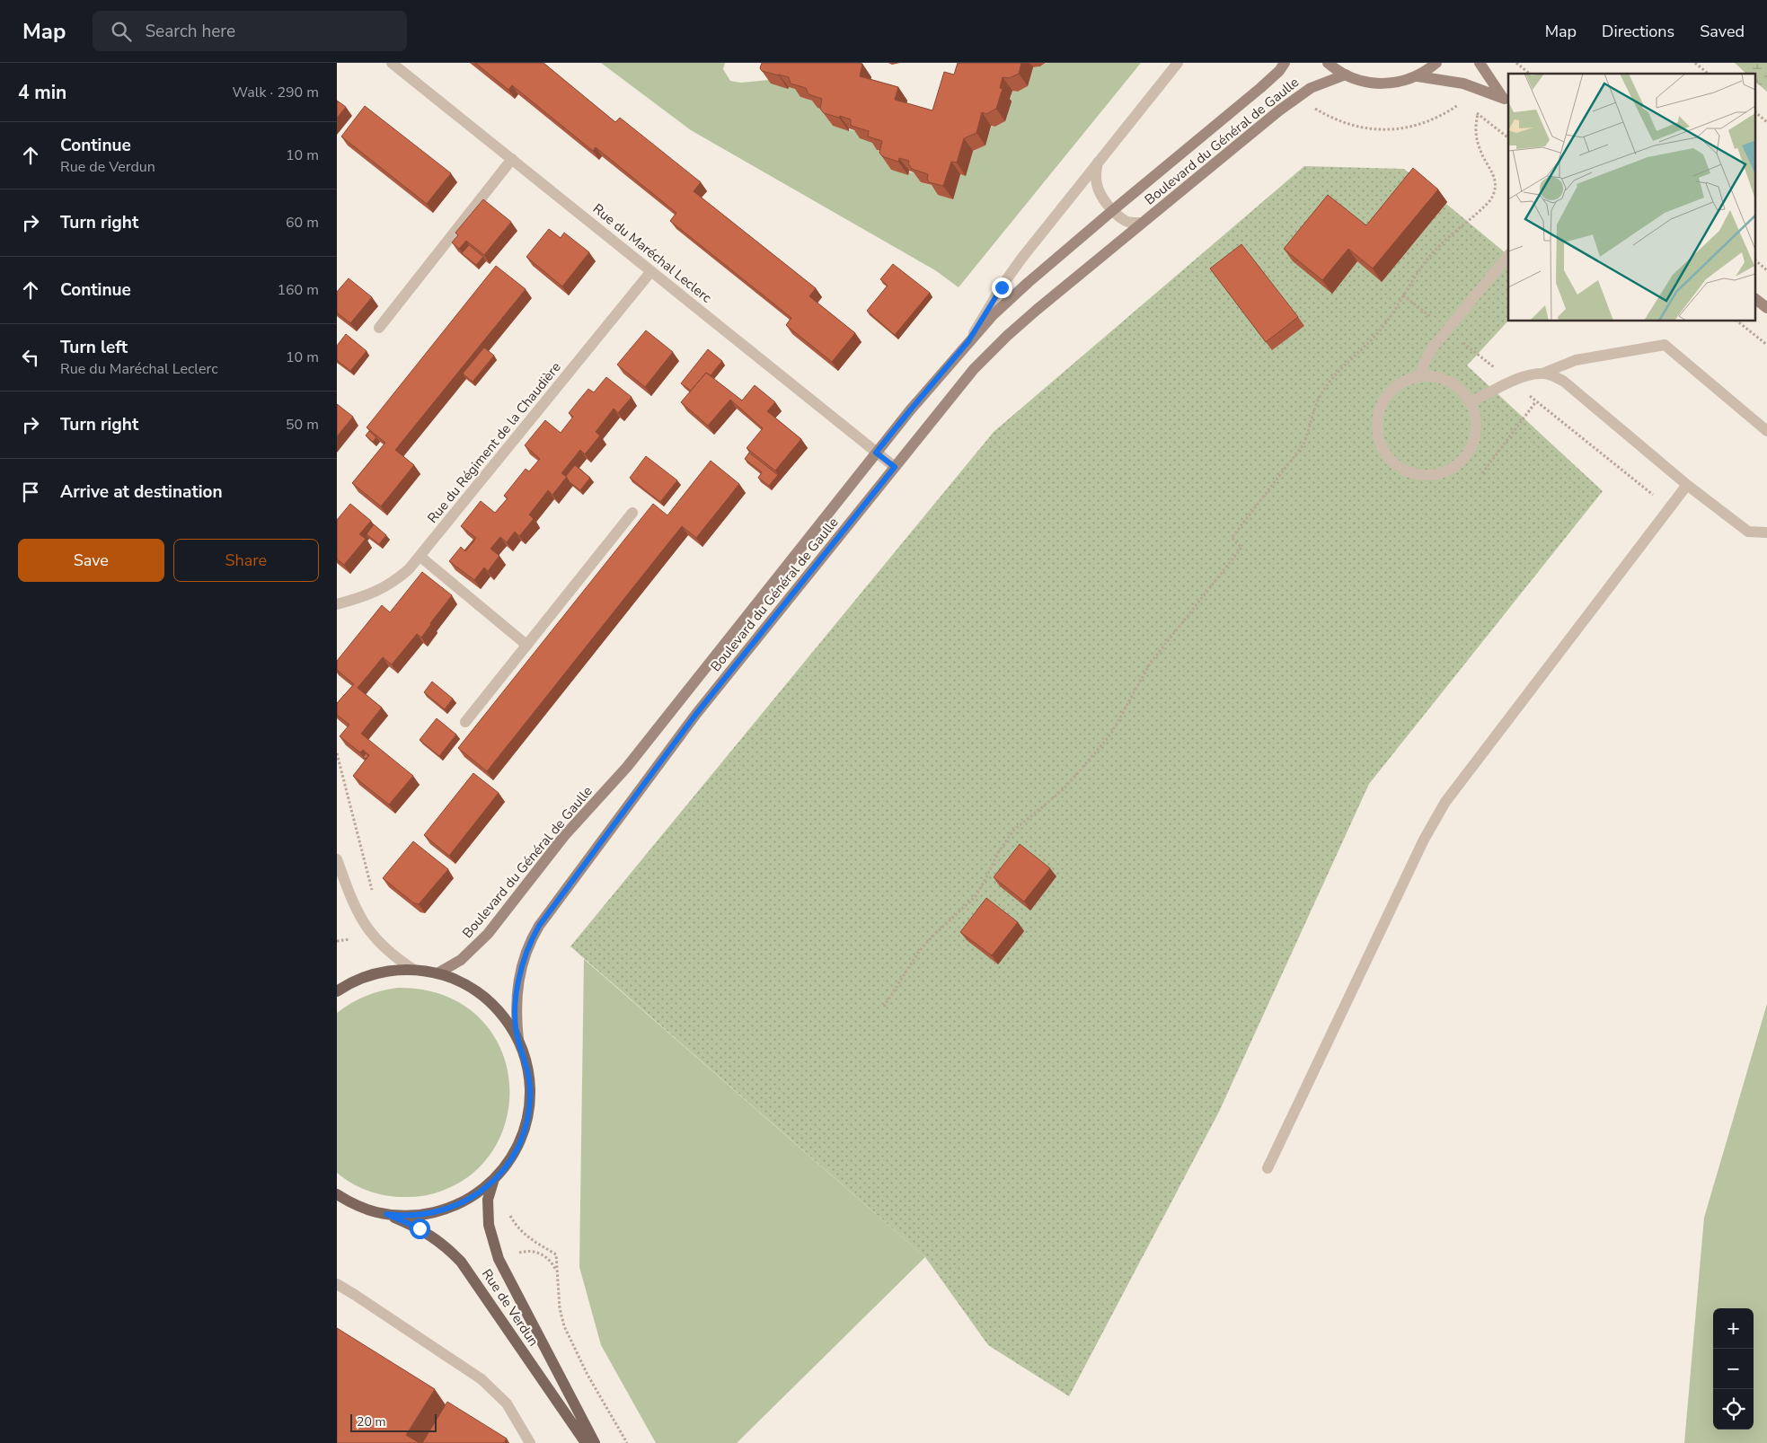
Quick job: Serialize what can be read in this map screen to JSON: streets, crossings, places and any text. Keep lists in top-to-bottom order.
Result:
{
  "streets": {
    "main road": ["Rue de Verdun"],
    "street": ["Boulevard du Général de Gaulle", "Rue du Maréchal Leclerc", "Rue du Régiment de la Chaudière"]
  },
  "crossings": [
    ["Boulevard du Général de Gaulle", "Rue du Maréchal Leclerc"],
    ["Rue du Maréchal Leclerc", "Rue du Régiment de la Chaudière"]
  ],
  "scale_bar": "20 m",
  "page": {
    "header": "Map",
    "search": "Search here",
    "nav": ["Map", "Directions", "Saved"],
    "heading": ["4 min", "Walk · 290 m"],
    "list": [
      ["Continue", "Rue de Verdun", "10 m"],
      ["Turn right", "60 m"],
      ["Continue", "160 m"],
      ["Turn left", "Rue du Maréchal Leclerc", "10 m"],
      ["Turn right", "50 m"],
      "Arrive at destination"
    ],
    "buttons": ["Save", "Share"],
    "map_buttons": ["+", "−"],
    "scale": "20 m"
  }
}
